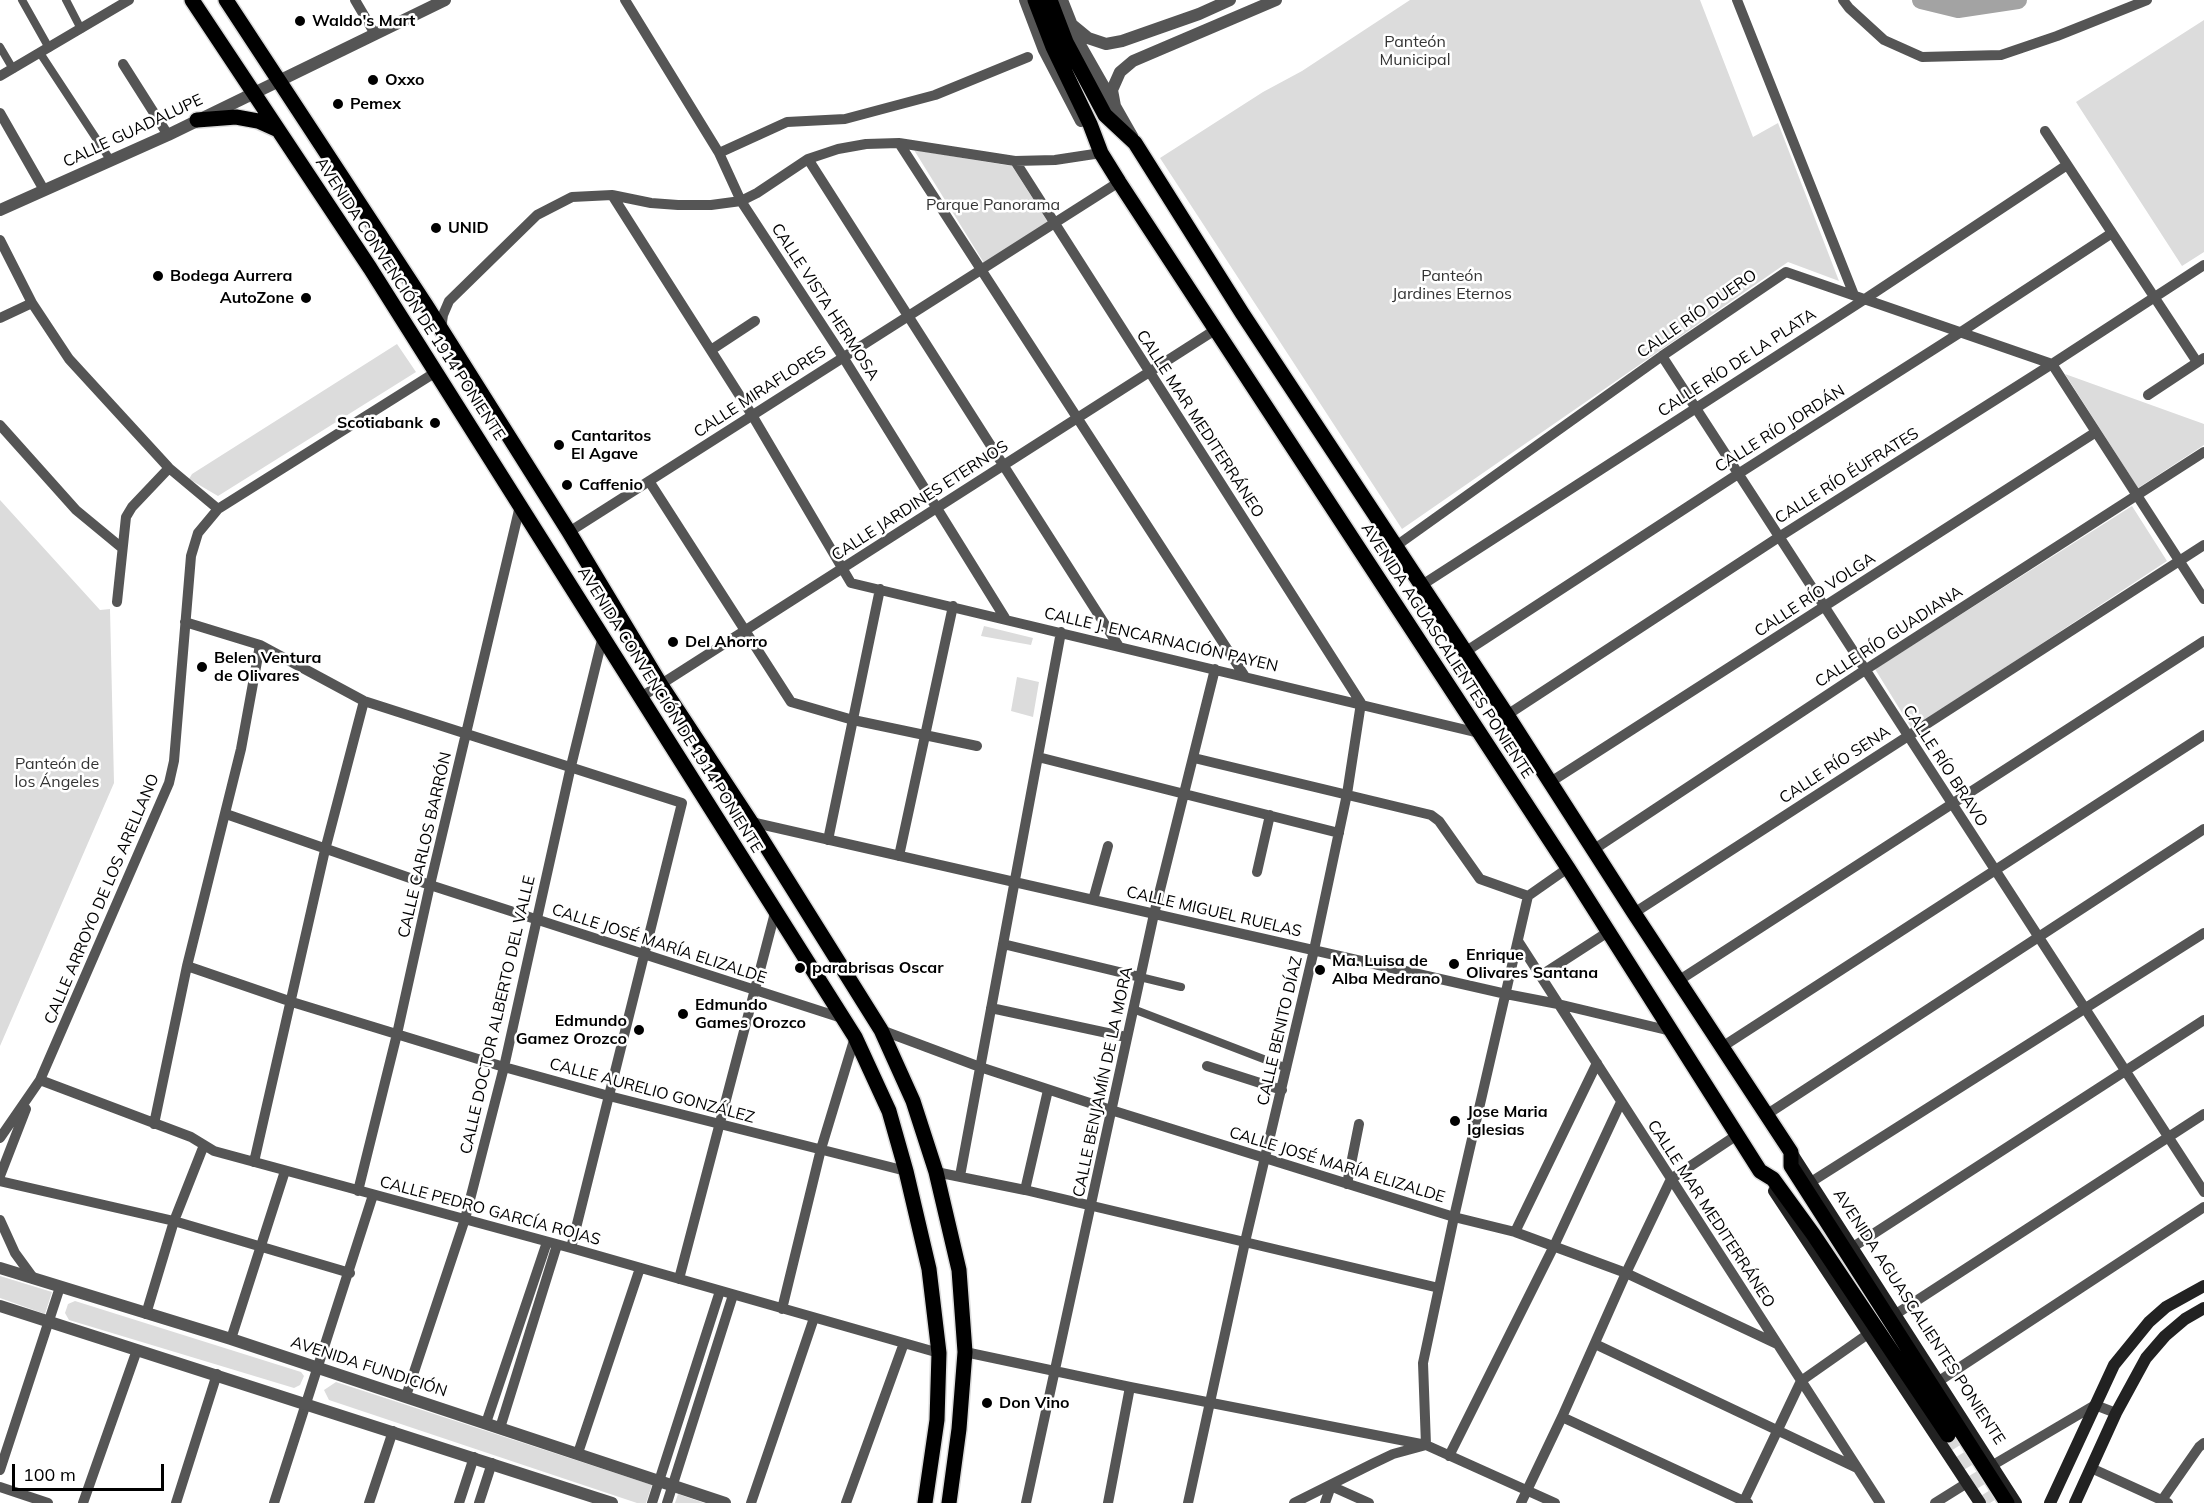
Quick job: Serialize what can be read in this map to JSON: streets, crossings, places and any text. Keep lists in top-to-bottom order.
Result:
{
  "streets": {
    "main road": ["AVENIDA CONVENCIÓN DE 1914 PONIENTE", "AVENIDA AGUASCALIENTES PONIENTE"],
    "street": [
      "CALLE GUADALUPE",
      "CALLE VISTA HERMOSA",
      "CALLE RÍO DUERO",
      "CALLE RÍO DE LA PLATA",
      "CALLE MIRAFLORES",
      "CALLE MAR MEDITERRÁNEO",
      "CALLE RÍO JORDÁN",
      "CALLE RÍO ÉUFRATES",
      "CALLE JARDINES ETERNOS",
      "CALLE RÍO VOLGA",
      "CALLE RÍO GUADIANA",
      "CALLE J. ENCARNACIÓN PAYEN",
      "CALLE RÍO SENA",
      "CALLE RÍO BRAVO",
      "CALLE CARLOS BARRÓN",
      "CALLE ARROYO DE LOS ARELLANO",
      "CALLE MIGUEL RUELAS",
      "CALLE JOSÉ MARÍA ELIZALDE",
      "CALLE DOCTOR ALBERTO DEL VALLE",
      "CALLE BENITO DÍAZ",
      "CALLE BENJAMÍN DE LA MORA",
      "CALLE AURELIO GONZÁLEZ",
      "CALLE PEDRO GARCÍA ROJAS",
      "AVENIDA FUNDICIÓN"
    ]
  },
  "crossings": [
    ["CALLE GUADALUPE", "AVENIDA CONVENCIÓN DE 1914 PONIENTE"],
    ["AVENIDA CONVENCIÓN DE 1914 PONIENTE", "CALLE MIRAFLORES"],
    ["AVENIDA CONVENCIÓN DE 1914 PONIENTE", "CALLE JARDINES ETERNOS"],
    ["AVENIDA CONVENCIÓN DE 1914 PONIENTE", "CALLE CARLOS BARRÓN"],
    ["AVENIDA CONVENCIÓN DE 1914 PONIENTE", "CALLE ARROYO DE LOS ARELLANO"],
    ["AVENIDA CONVENCIÓN DE 1914 PONIENTE", "CALLE MIGUEL RUELAS"],
    ["AVENIDA CONVENCIÓN DE 1914 PONIENTE", "CALLE JOSÉ MARÍA ELIZALDE"],
    ["AVENIDA CONVENCIÓN DE 1914 PONIENTE", "CALLE DOCTOR ALBERTO DEL VALLE"],
    ["AVENIDA CONVENCIÓN DE 1914 PONIENTE", "CALLE AURELIO GONZÁLEZ"],
    ["AVENIDA CONVENCIÓN DE 1914 PONIENTE", "CALLE PEDRO GARCÍA ROJAS"],
    ["CALLE VISTA HERMOSA", "CALLE MIRAFLORES"],
    ["CALLE VISTA HERMOSA", "CALLE JARDINES ETERNOS"],
    ["CALLE VISTA HERMOSA", "CALLE J. ENCARNACIÓN PAYEN"],
    ["CALLE RÍO DUERO", "CALLE RÍO DE LA PLATA"],
    ["CALLE RÍO DUERO", "CALLE RÍO JORDÁN"],
    ["CALLE RÍO DUERO", "CALLE RÍO ÉUFRATES"],
    ["CALLE RÍO DUERO", "AVENIDA AGUASCALIENTES PONIENTE"],
    ["CALLE RÍO DUERO", "CALLE RÍO BRAVO"],
    ["CALLE RÍO DE LA PLATA", "AVENIDA AGUASCALIENTES PONIENTE"],
    ["CALLE RÍO DE LA PLATA", "CALLE RÍO BRAVO"],
    ["CALLE MIRAFLORES", "CALLE MAR MEDITERRÁNEO"],
    ["CALLE MIRAFLORES", "AVENIDA AGUASCALIENTES PONIENTE"],
    ["CALLE MAR MEDITERRÁNEO", "CALLE JARDINES ETERNOS"],
    ["CALLE MAR MEDITERRÁNEO", "CALLE J. ENCARNACIÓN PAYEN"],
    ["CALLE MAR MEDITERRÁNEO", "CALLE MIGUEL RUELAS"],
    ["CALLE MAR MEDITERRÁNEO", "CALLE JOSÉ MARÍA ELIZALDE"],
    ["CALLE MAR MEDITERRÁNEO", "CALLE BENITO DÍAZ"],
    ["CALLE RÍO JORDÁN", "AVENIDA AGUASCALIENTES PONIENTE"],
    ["CALLE RÍO JORDÁN", "CALLE RÍO BRAVO"],
    ["CALLE RÍO ÉUFRATES", "AVENIDA AGUASCALIENTES PONIENTE"],
    ["CALLE RÍO ÉUFRATES", "CALLE RÍO BRAVO"],
    ["CALLE JARDINES ETERNOS", "CALLE J. ENCARNACIÓN PAYEN"],
    ["CALLE JARDINES ETERNOS", "AVENIDA AGUASCALIENTES PONIENTE"],
    ["CALLE RÍO VOLGA", "AVENIDA AGUASCALIENTES PONIENTE"],
    ["CALLE RÍO VOLGA", "CALLE RÍO BRAVO"],
    ["CALLE RÍO GUADIANA", "AVENIDA AGUASCALIENTES PONIENTE"],
    ["CALLE RÍO GUADIANA", "CALLE RÍO BRAVO"],
    ["CALLE J. ENCARNACIÓN PAYEN", "AVENIDA AGUASCALIENTES PONIENTE"],
    ["CALLE J. ENCARNACIÓN PAYEN", "CALLE BENITO DÍAZ"],
    ["CALLE J. ENCARNACIÓN PAYEN", "CALLE BENJAMÍN DE LA MORA"],
    ["AVENIDA AGUASCALIENTES PONIENTE", "CALLE RÍO SENA"],
    ["AVENIDA AGUASCALIENTES PONIENTE", "CALLE MIGUEL RUELAS"],
    ["CALLE RÍO SENA", "CALLE RÍO BRAVO"],
    ["CALLE CARLOS BARRÓN", "CALLE JOSÉ MARÍA ELIZALDE"],
    ["CALLE CARLOS BARRÓN", "CALLE AURELIO GONZÁLEZ"],
    ["CALLE CARLOS BARRÓN", "CALLE PEDRO GARCÍA ROJAS"],
    ["CALLE ARROYO DE LOS ARELLANO", "CALLE PEDRO GARCÍA ROJAS"],
    ["CALLE MIGUEL RUELAS", "CALLE BENITO DÍAZ"],
    ["CALLE MIGUEL RUELAS", "CALLE BENJAMÍN DE LA MORA"],
    ["CALLE JOSÉ MARÍA ELIZALDE", "CALLE DOCTOR ALBERTO DEL VALLE"],
    ["CALLE JOSÉ MARÍA ELIZALDE", "CALLE BENITO DÍAZ"],
    ["CALLE JOSÉ MARÍA ELIZALDE", "CALLE BENJAMÍN DE LA MORA"],
    ["CALLE DOCTOR ALBERTO DEL VALLE", "CALLE AURELIO GONZÁLEZ"],
    ["CALLE DOCTOR ALBERTO DEL VALLE", "CALLE PEDRO GARCÍA ROJAS"],
    ["CALLE DOCTOR ALBERTO DEL VALLE", "AVENIDA FUNDICIÓN"]
  ],
  "parks": [
    "Panteón Municipal",
    "Parque Panorama",
    "Panteón Jardines Eternos",
    "Panteón de los Ángeles"
  ],
  "places": [
    "Waldo's Mart",
    "Oxxo",
    "Pemex",
    "UNID",
    "Bodega Aurrera",
    "AutoZone",
    "Scotiabank",
    "Cantaritos El Agave",
    "Caffenio",
    "Del Ahorro",
    "Belen Ventura de Olivares",
    "Enrique Olivares Santana",
    "parabrisas Oscar",
    "Ma. Luisa de Alba Medrano",
    "Edmundo Games Orozco",
    "Edmundo Gamez Orozco",
    "Jose Maria Iglesias",
    "Don Vino"
  ],
  "scale_bar": "100 m"
}
